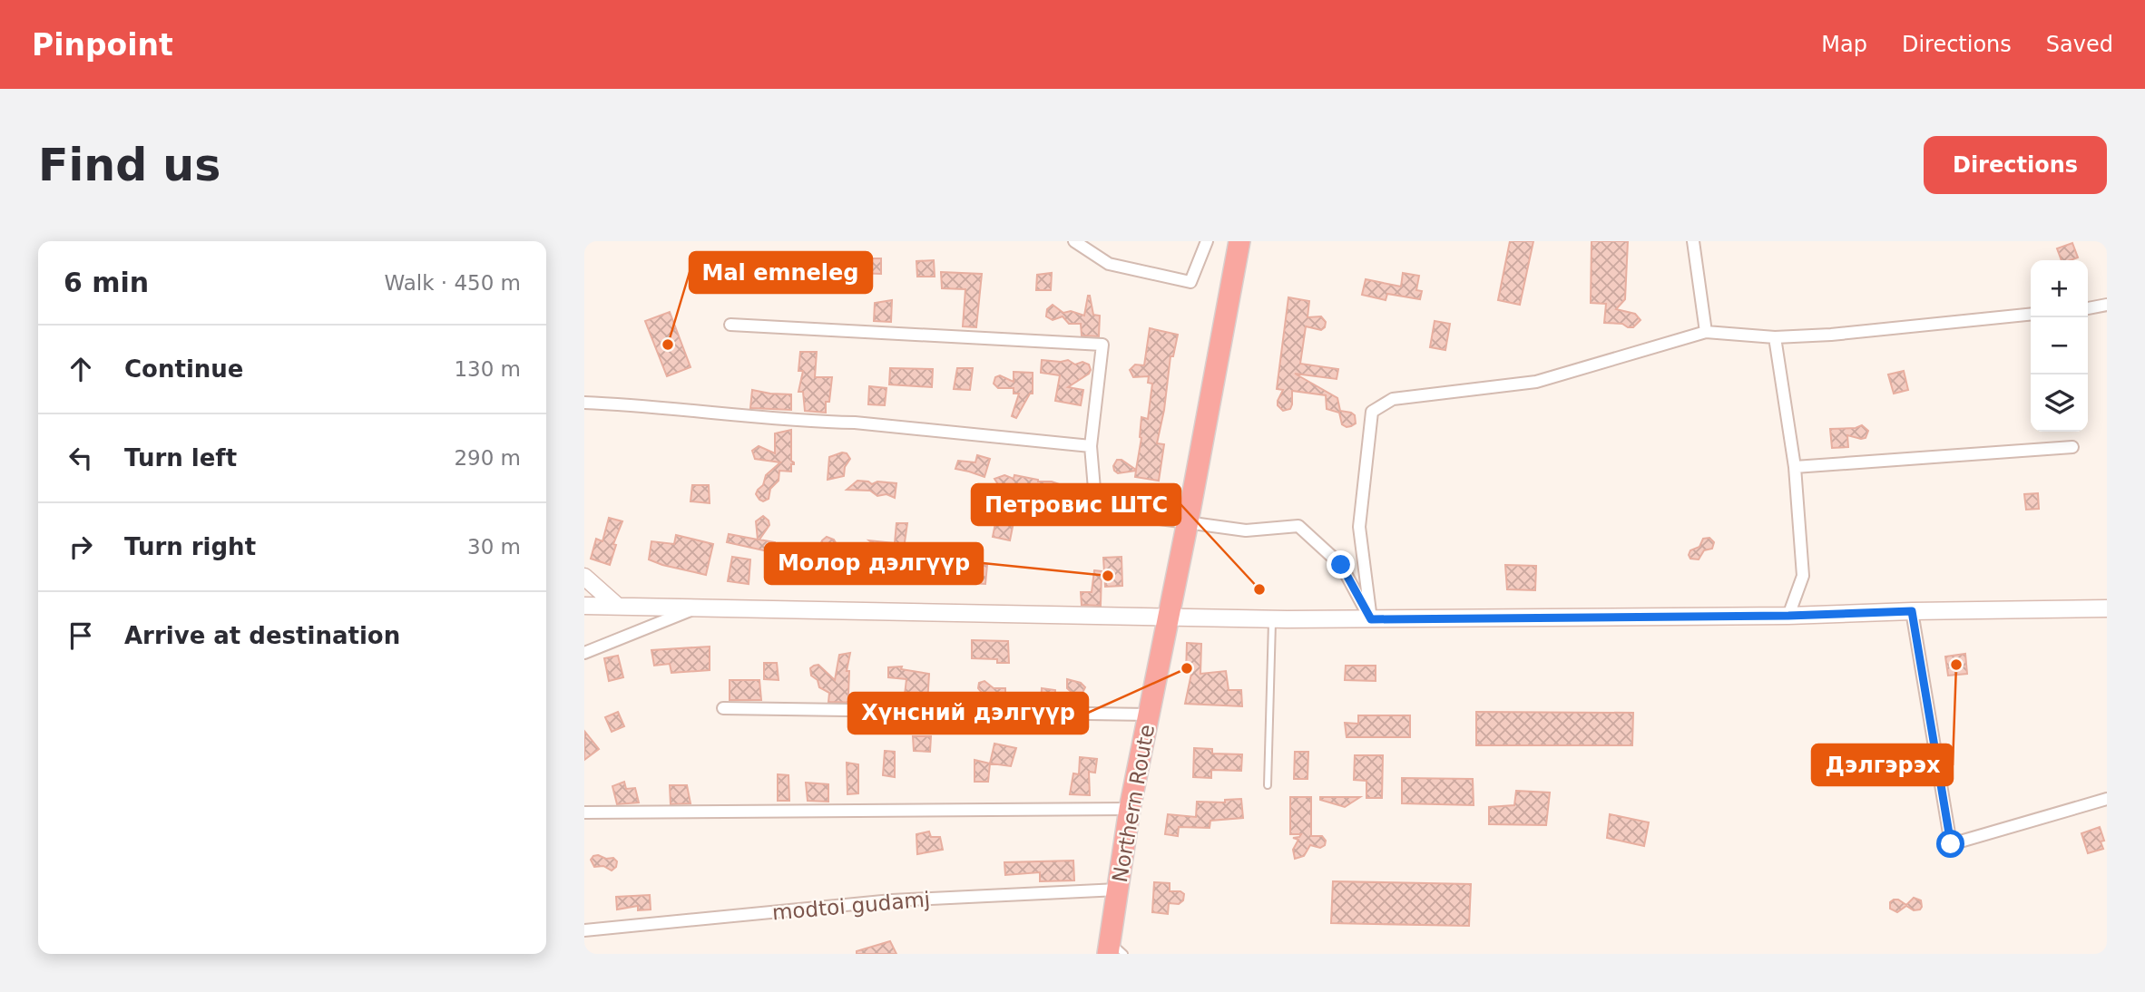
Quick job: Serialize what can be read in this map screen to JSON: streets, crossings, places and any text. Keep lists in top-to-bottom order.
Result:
{
  "streets": {
    "highway": ["Northern Route"],
    "street": ["modtoi gudamj"]
  },
  "crossings": [
    ["Northern Route", "modtoi gudamj"]
  ],
  "places": [
    "Mal emneleg",
    "Молор дэлгүүр",
    "Петровис ШТС",
    "Дэлгэрэх",
    "Хүнсний дэлгүүр"
  ],
  "page": {
    "header": "Pinpoint",
    "nav": ["Map", "Directions", "Saved"],
    "buttons": "Directions",
    "title": "Find us",
    "heading": ["6 min", "Walk · 450 m"],
    "map_buttons": ["+", "−"],
    "list": [
      ["Continue", "130 m"],
      ["Turn left", "290 m"],
      ["Turn right", "30 m"],
      "Arrive at destination"
    ]
  }
}
